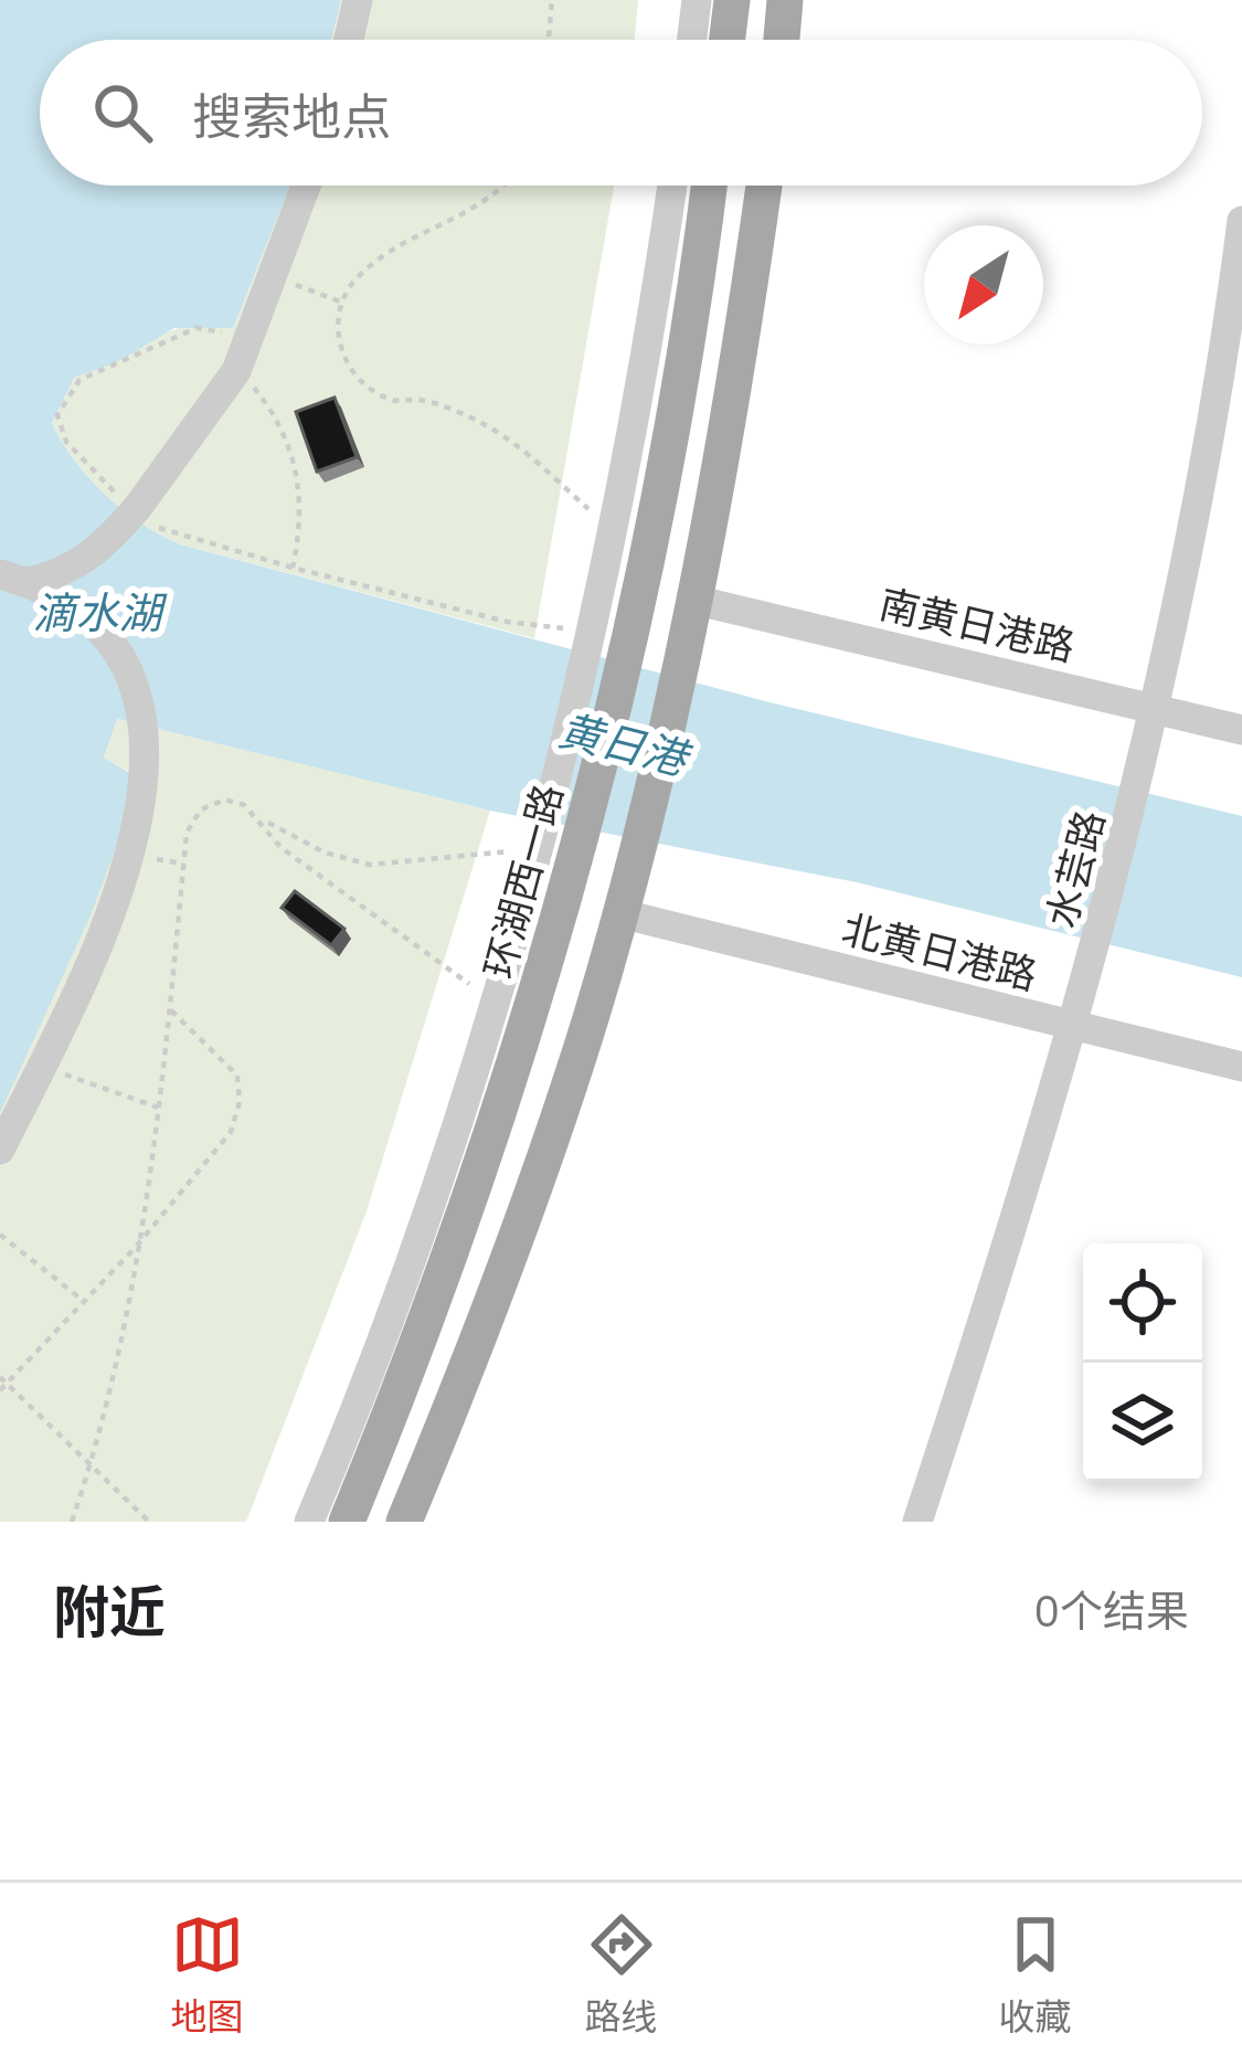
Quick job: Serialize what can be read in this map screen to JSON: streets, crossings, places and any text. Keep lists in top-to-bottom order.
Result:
{
  "streets": {
    "main road": ["环湖西一路"],
    "street": ["南黄日港路", "水芸路", "北黄日港路"]
  },
  "crossings": [
    ["南黄日港路", "水芸路"],
    ["水芸路", "北黄日港路"]
  ],
  "water": ["滴水湖", "黄日港"],
  "north": "bottom left",
  "page": {
    "search": "搜索地点",
    "heading": ["附近", "0个结果"],
    "nav": ["地图", "路线", "收藏"]
  }
}
